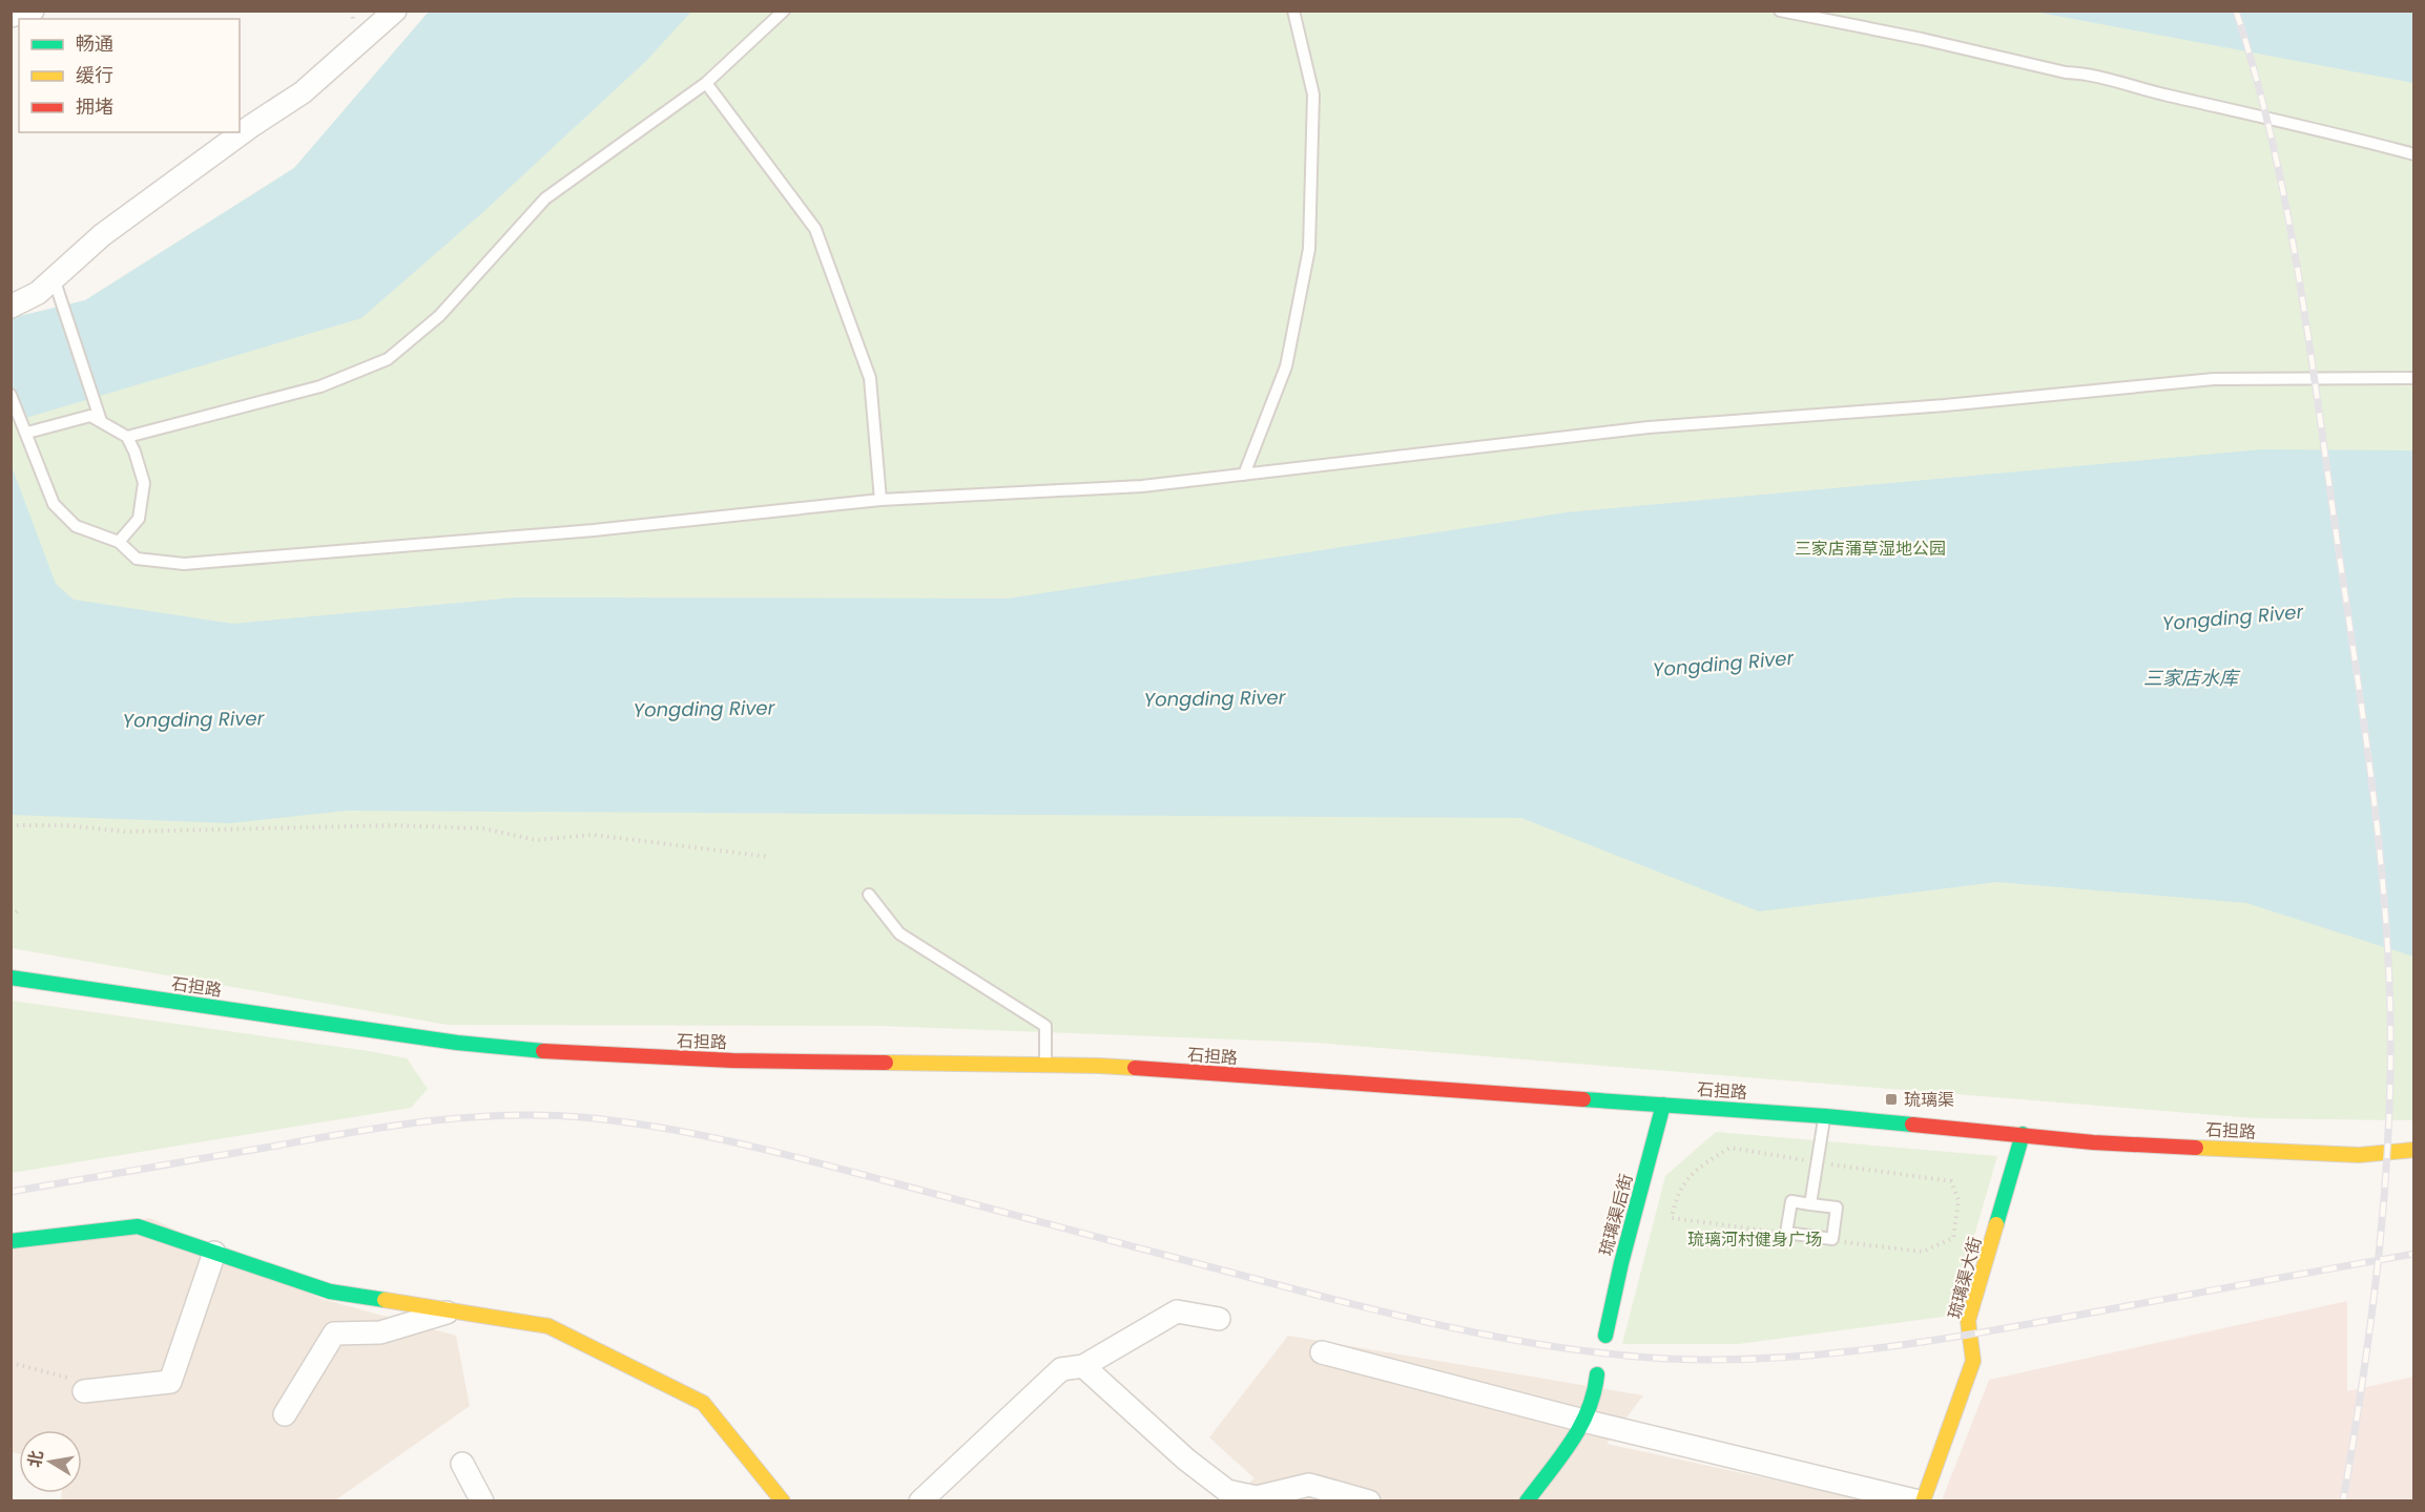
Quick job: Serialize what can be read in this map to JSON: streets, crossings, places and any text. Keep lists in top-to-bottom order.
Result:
{
  "streets": {
    "main road": ["石担路", "琉璃渠后街", "琉璃渠大街"]
  },
  "crossings": [
    ["石担路", "琉璃渠后街"],
    ["石担路", "琉璃渠大街"]
  ],
  "water": ["Yongding River", "三家店水库"],
  "parks": ["三家店蒲草湿地公园", "琉璃河村健身广场"],
  "places": {
    "transit": ["琉璃渠"]
  },
  "legend": ["畅通", "缓行", "拥堵"],
  "north": "left"
}
